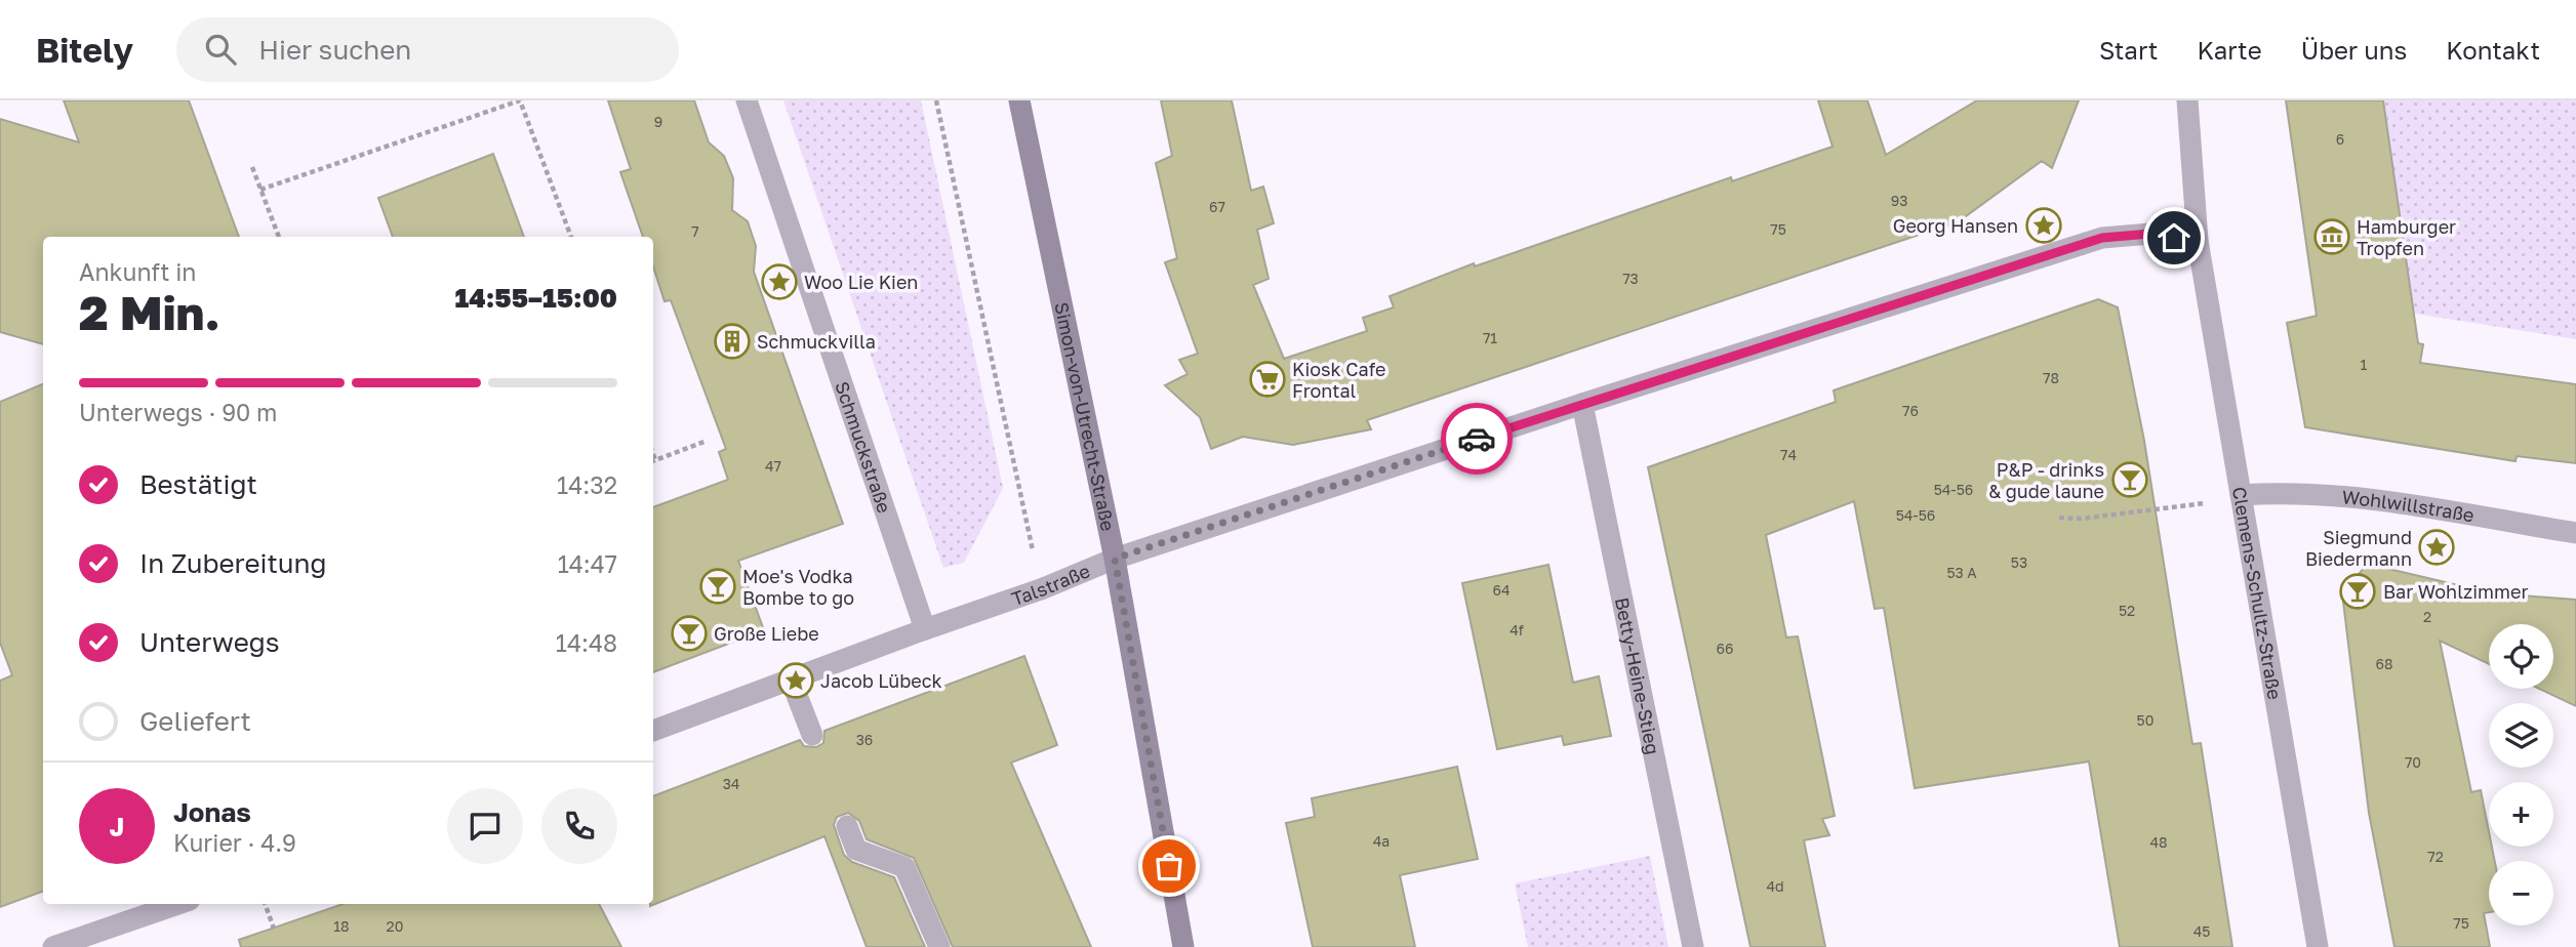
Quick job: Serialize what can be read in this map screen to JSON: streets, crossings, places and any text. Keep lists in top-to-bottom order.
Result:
{
  "streets": {
    "main road": ["Simon-von-Utrecht-Straße"],
    "street": [
      "Schmuckstraße",
      "Wohlwillstraße",
      "Talstraße",
      "Clemens-Schultz-Straße",
      "Betty-Heine-Stieg"
    ]
  },
  "crossings": [
    ["Simon-von-Utrecht-Straße", "Talstraße"],
    ["Schmuckstraße", "Talstraße"],
    ["Wohlwillstraße", "Clemens-Schultz-Straße"],
    ["Talstraße", "Clemens-Schultz-Straße"],
    ["Talstraße", "Betty-Heine-Stieg"]
  ],
  "places": {
    "place": [
      "Georg Hansen",
      "Woo Lie Kien",
      "Siegmund Biedermann",
      "Jacob Lübeck"
    ],
    "museum": ["Hamburger Tropfen"],
    "building": ["Schmuckvilla"],
    "supermarket": ["Kiosk Cafe Frontal"],
    "bar": [
      "P&P - drinks & gude laune",
      "Moe's Vodka Bombe to go",
      "Bar Wohlzimmer",
      "Große Liebe"
    ]
  },
  "house_numbers": [
    "9",
    "6",
    "93",
    "67",
    "75",
    "7",
    "73",
    "71",
    "1",
    "78",
    "76",
    "74",
    "47",
    "54-56",
    "54-56",
    "53",
    "53 A",
    "64",
    "52",
    "2",
    "4f",
    "66",
    "68",
    "50",
    "36",
    "70",
    "34",
    "4a",
    "48",
    "72",
    "4d",
    "75",
    "18",
    "20",
    "45"
  ],
  "page": {
    "header": "Bitely",
    "search": "Hier suchen",
    "nav": [
      "Start",
      "Karte",
      "Über uns",
      "Kontakt"
    ],
    "heading": ["2 Min.", "Ankunft in", "14:55–15:00"],
    "panel": ["Jonas", "Kurier · 4.9"],
    "bar": "Unterwegs · 90 m",
    "list": [
      ["Bestätigt", "14:32"],
      ["In Zubereitung", "14:47"],
      ["Unterwegs", "14:48"],
      "Geliefert"
    ],
    "map_buttons": ["+", "−"],
    "round": "J"
  }
}
